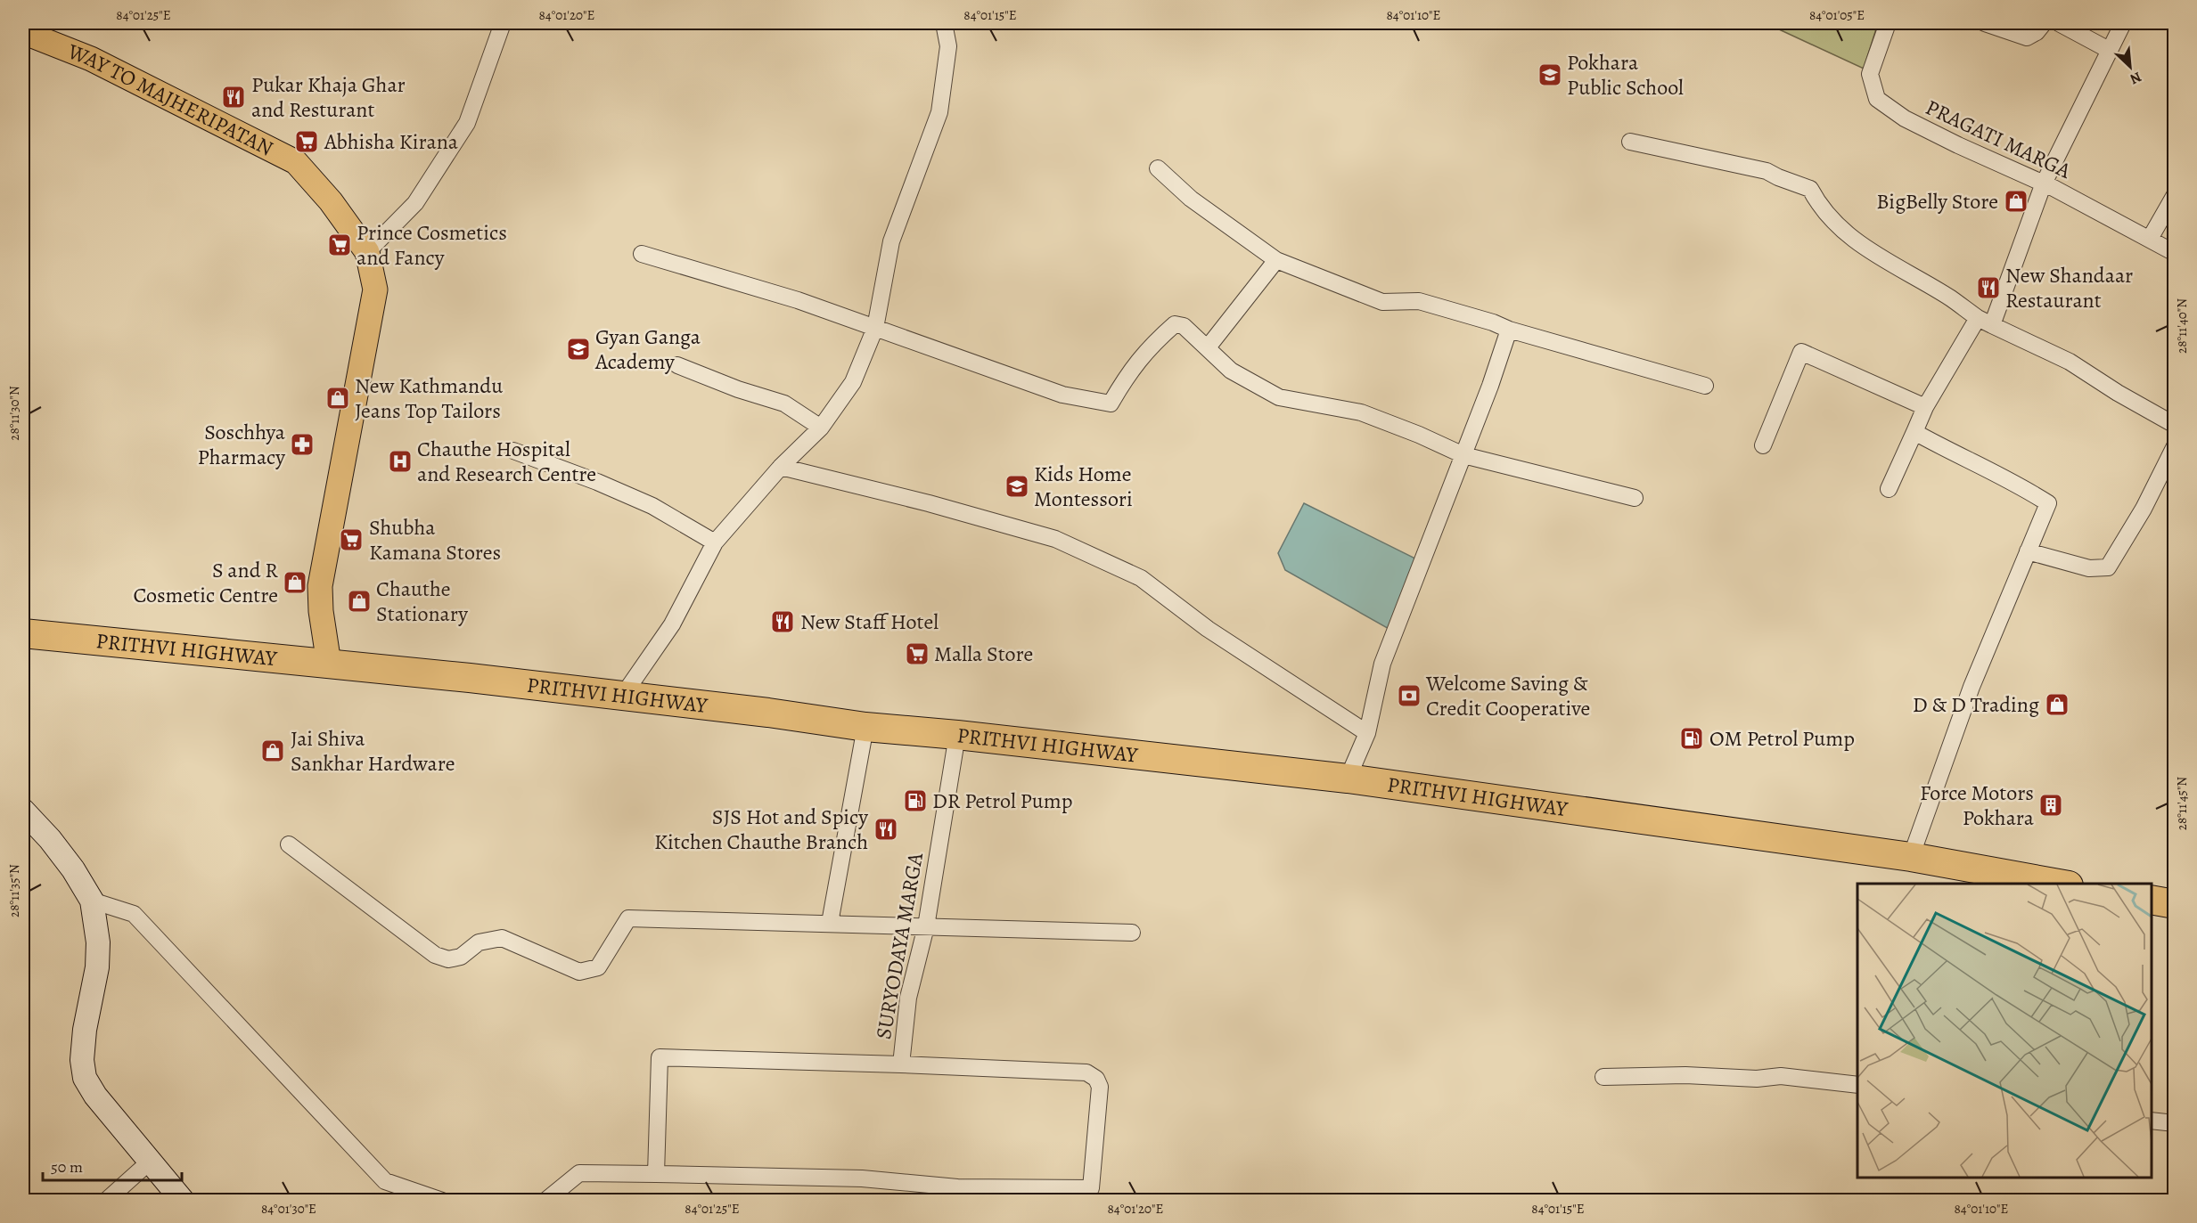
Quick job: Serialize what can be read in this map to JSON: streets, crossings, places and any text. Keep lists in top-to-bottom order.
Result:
{
  "streets": {
    "highway": ["PRITHVI HIGHWAY"],
    "main road": ["WAY TO MAJHERIPATAN"],
    "street": ["PRAGATI MARGA", "SURYODAYA MARGA"]
  },
  "crossings": [
    ["WAY TO MAJHERIPATAN", "PRITHVI HIGHWAY"],
    ["PRITHVI HIGHWAY", "SURYODAYA MARGA"]
  ],
  "places": {
    "school or university": ["Pokhara Public School", "Gyan Ganga Academy", "Kids Home Montessori"],
    "restaurant": [
      "Pukar Khaja Ghar and Resturant",
      "New Shandaar Restaurant",
      "New Staff Hotel",
      "SJS Hot and Spicy Kitchen Chauthe Branch"
    ],
    "supermarket": [
      "Abhisha Kirana",
      "Prince Cosmetics and Fancy",
      "Shubha Kamana Stores",
      "Malla Store"
    ],
    "shop": [
      "BigBelly Store",
      "New Kathmandu Jeans Top Tailors",
      "S and R Cosmetic Centre",
      "Chauthe Stationary",
      "D & D Trading",
      "Jai Shiva Sankhar Hardware"
    ],
    "pharmacy": ["Soschhya Pharmacy"],
    "hospital": ["Chauthe Hospital and Research Centre"],
    "bank": ["Welcome Saving & Credit Cooperative"],
    "fuel station": ["OM Petrol Pump", "DR Petrol Pump"],
    "building": ["Force Motors Pokhara"]
  },
  "scale_bar": "50 m",
  "north": "bottom right",
  "coordinates": [
    "84°01'25\"E",
    "84°01'20\"E",
    "84°01'15\"E",
    "84°01'10\"E",
    "84°01'05\"E",
    "28°11'40\"N",
    "28°11'30\"N",
    "28°11'45\"N",
    "28°11'35\"N",
    "84°01'30\"E"
  ]
}
